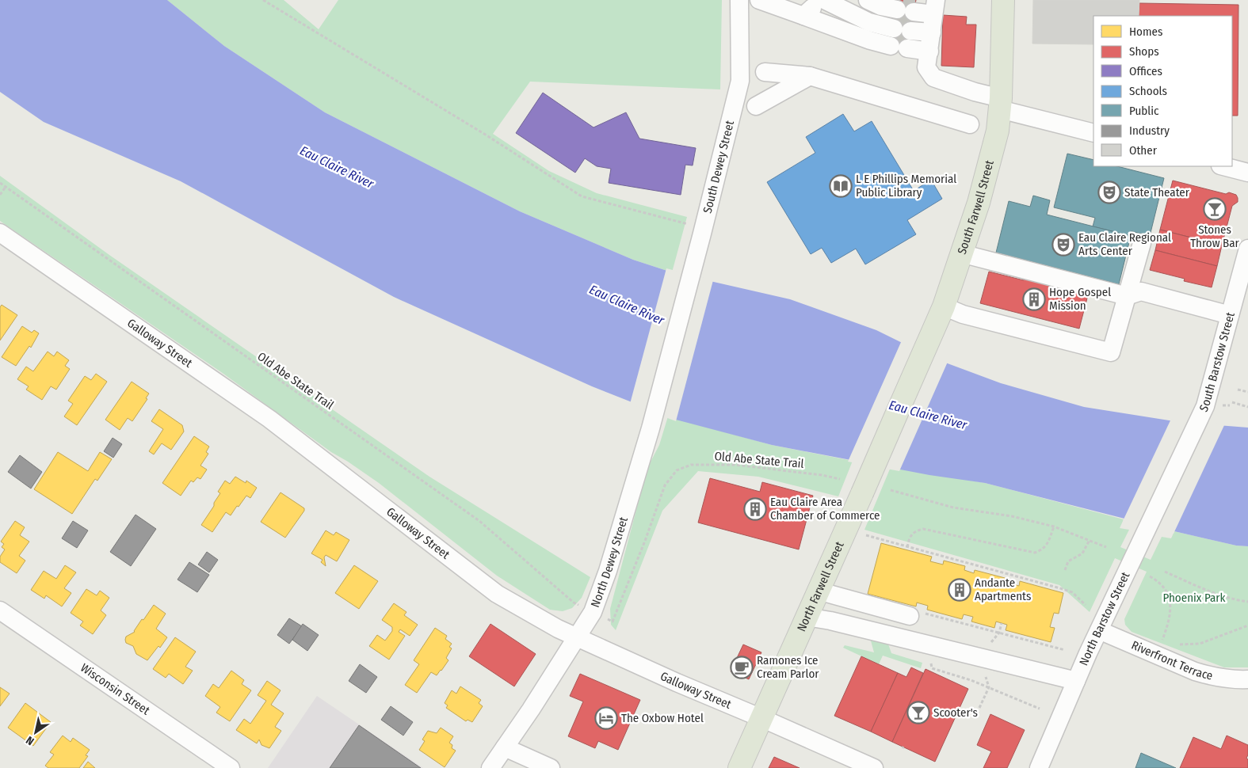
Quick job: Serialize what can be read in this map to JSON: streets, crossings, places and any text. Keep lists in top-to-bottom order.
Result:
{
  "streets": {
    "main road": ["South Farwell Street", "North Farwell Street"],
    "street": [
      "South Dewey Street",
      "Galloway Street",
      "South Barstow Street",
      "North Dewey Street",
      "North Barstow Street",
      "Riverfront Terrace",
      "Wisconsin Street"
    ],
    "path": ["Old Abe State Trail"]
  },
  "crossings": [
    ["South Dewey Street", "North Dewey Street"],
    ["South Farwell Street", "North Farwell Street"],
    ["Galloway Street", "North Dewey Street"],
    ["Galloway Street", "North Farwell Street"],
    ["South Barstow Street", "North Barstow Street"],
    ["North Barstow Street", "Riverfront Terrace"]
  ],
  "water": ["Eau Claire River"],
  "parks": ["Phoenix Park"],
  "places": {
    "library": ["L E Phillips Memorial Public Library"],
    "theatre": ["State Theater", "Eau Claire Regional Arts Center"],
    "bar": ["Stones Throw Bar", "Scooter's"],
    "building": ["Hope Gospel Mission", "Eau Claire Area Chamber of Commerce", "Andante Apartments"],
    "cafe": ["Ramones Ice Cream Parlor"],
    "hotel": ["The Oxbow Hotel"]
  },
  "legend": [
    "Homes",
    "Shops",
    "Offices",
    "Schools",
    "Public",
    "Industry",
    "Other"
  ],
  "north": "bottom left"
}
